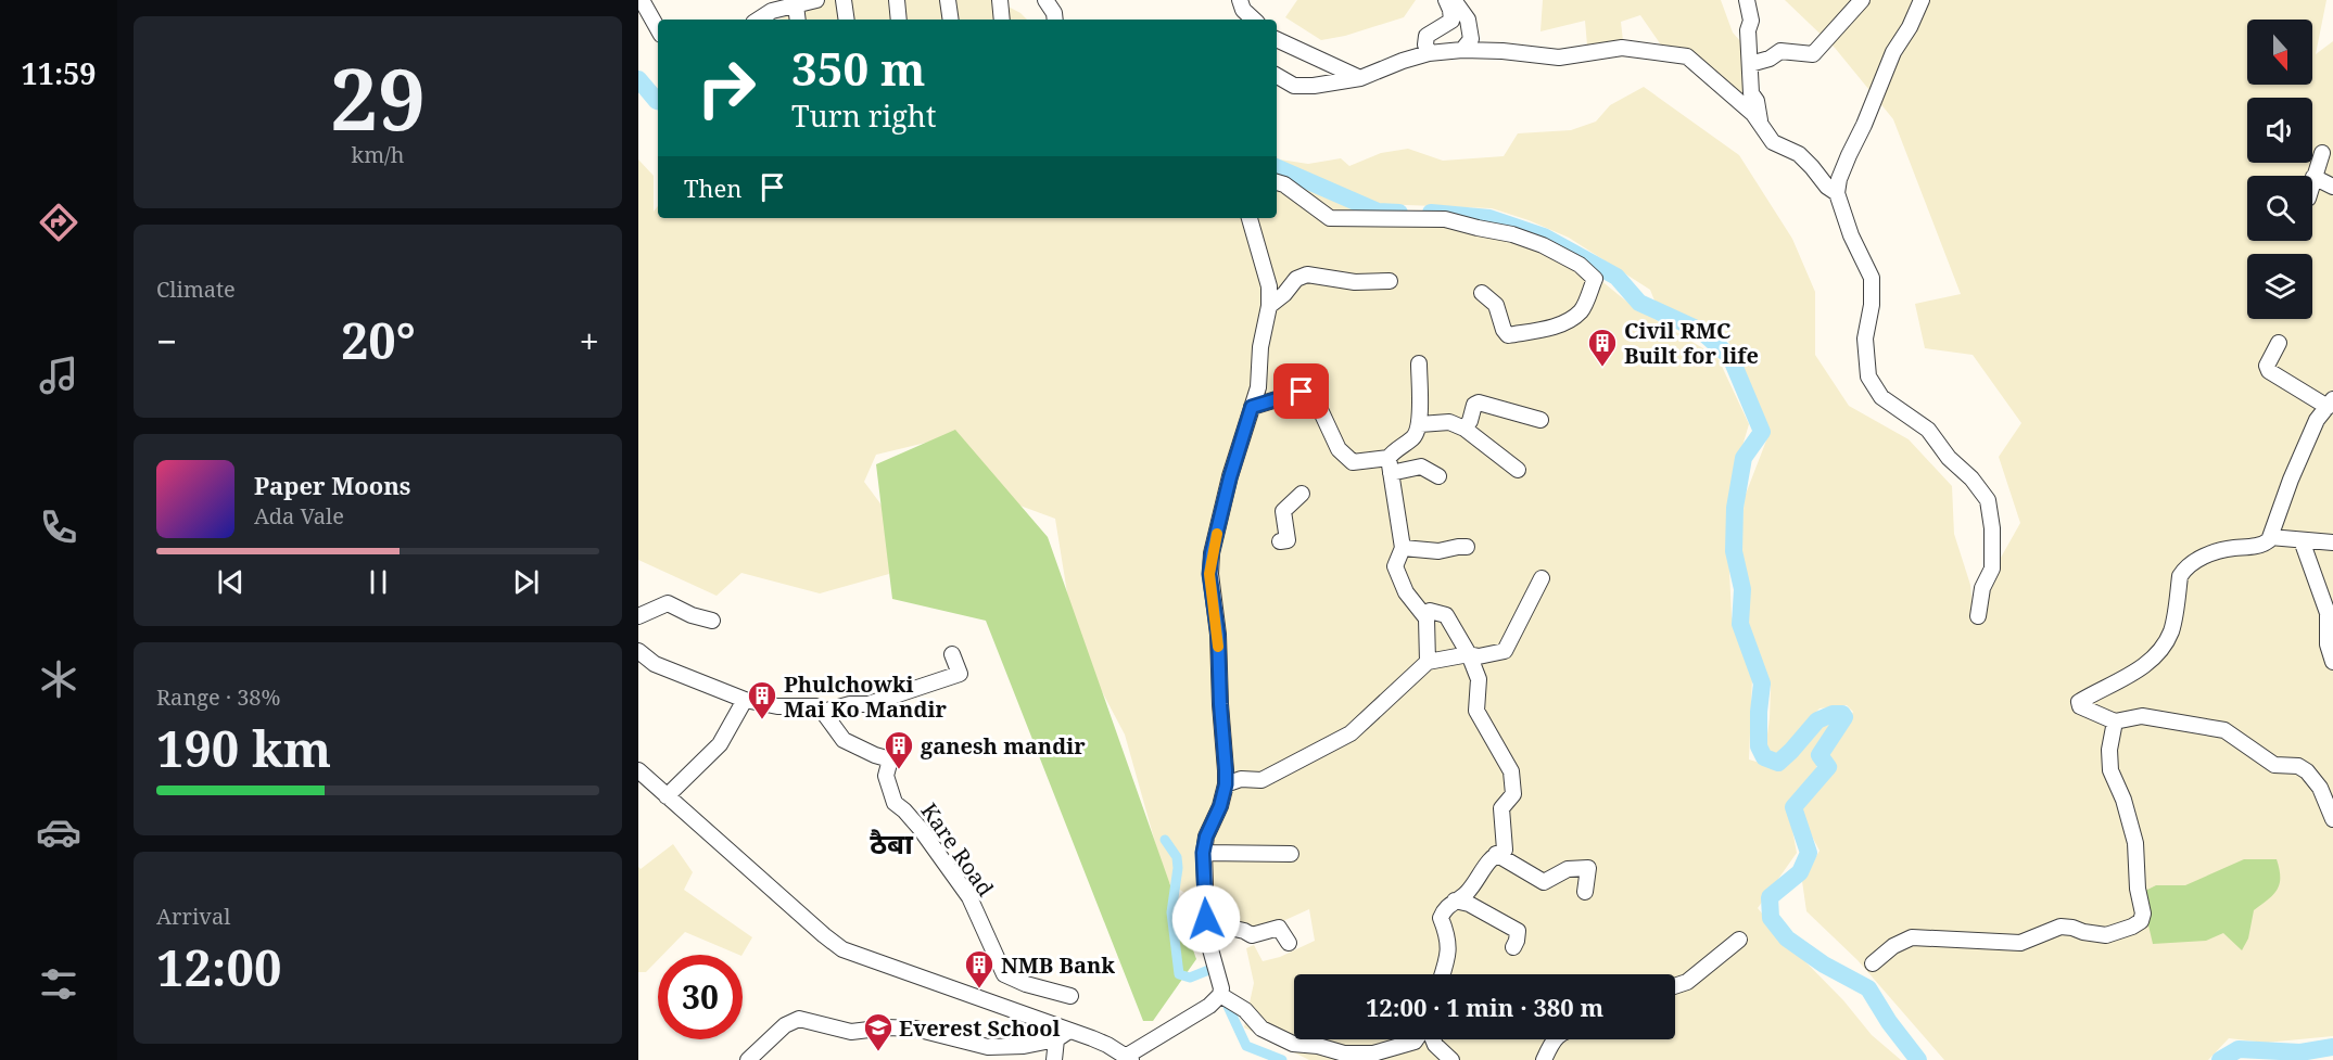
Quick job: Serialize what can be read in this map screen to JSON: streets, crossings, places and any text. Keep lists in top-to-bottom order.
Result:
{
  "streets": {
    "street": ["Kare Road"]
  },
  "districts": ["ठैबा"],
  "places": {
    "building": [
      "Civil RMC Built for life",
      "Phulchowki Mai Ko Mandir",
      "ganesh mandir",
      "NMB Bank"
    ],
    "school or university": ["Everest School"]
  },
  "north": "bottom",
  "page": {
    "tabs": "11:59",
    "tile": [
      ["29", "km/h"],
      "Climate",
      ["Range · 38%", "190 km"],
      ["Arrival", "12:00"]
    ],
    "turn": ["350 m", "Turn right"],
    "then": "Then",
    "heat": ["−", "20°", "+"],
    "song": ["Paper Moons", "Ada Vale"],
    "limit": "30",
    "trip": "12:00 · 1 min · 380 m"
  }
}
